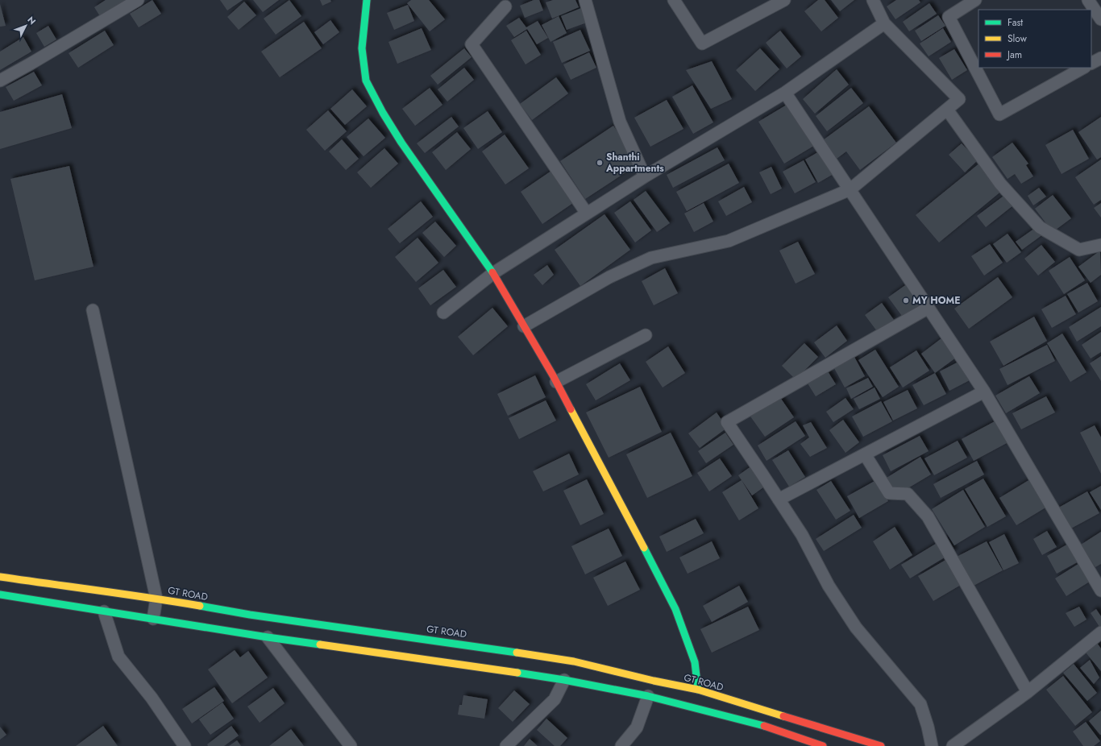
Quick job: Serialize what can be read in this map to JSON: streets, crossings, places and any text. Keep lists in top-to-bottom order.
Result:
{
  "streets": {
    "main road": ["GT ROAD"]
  },
  "places": ["Shanthi Appartments", "MY HOME"],
  "legend": ["Fast", "Slow", "Jam"],
  "north": "top right"
}
